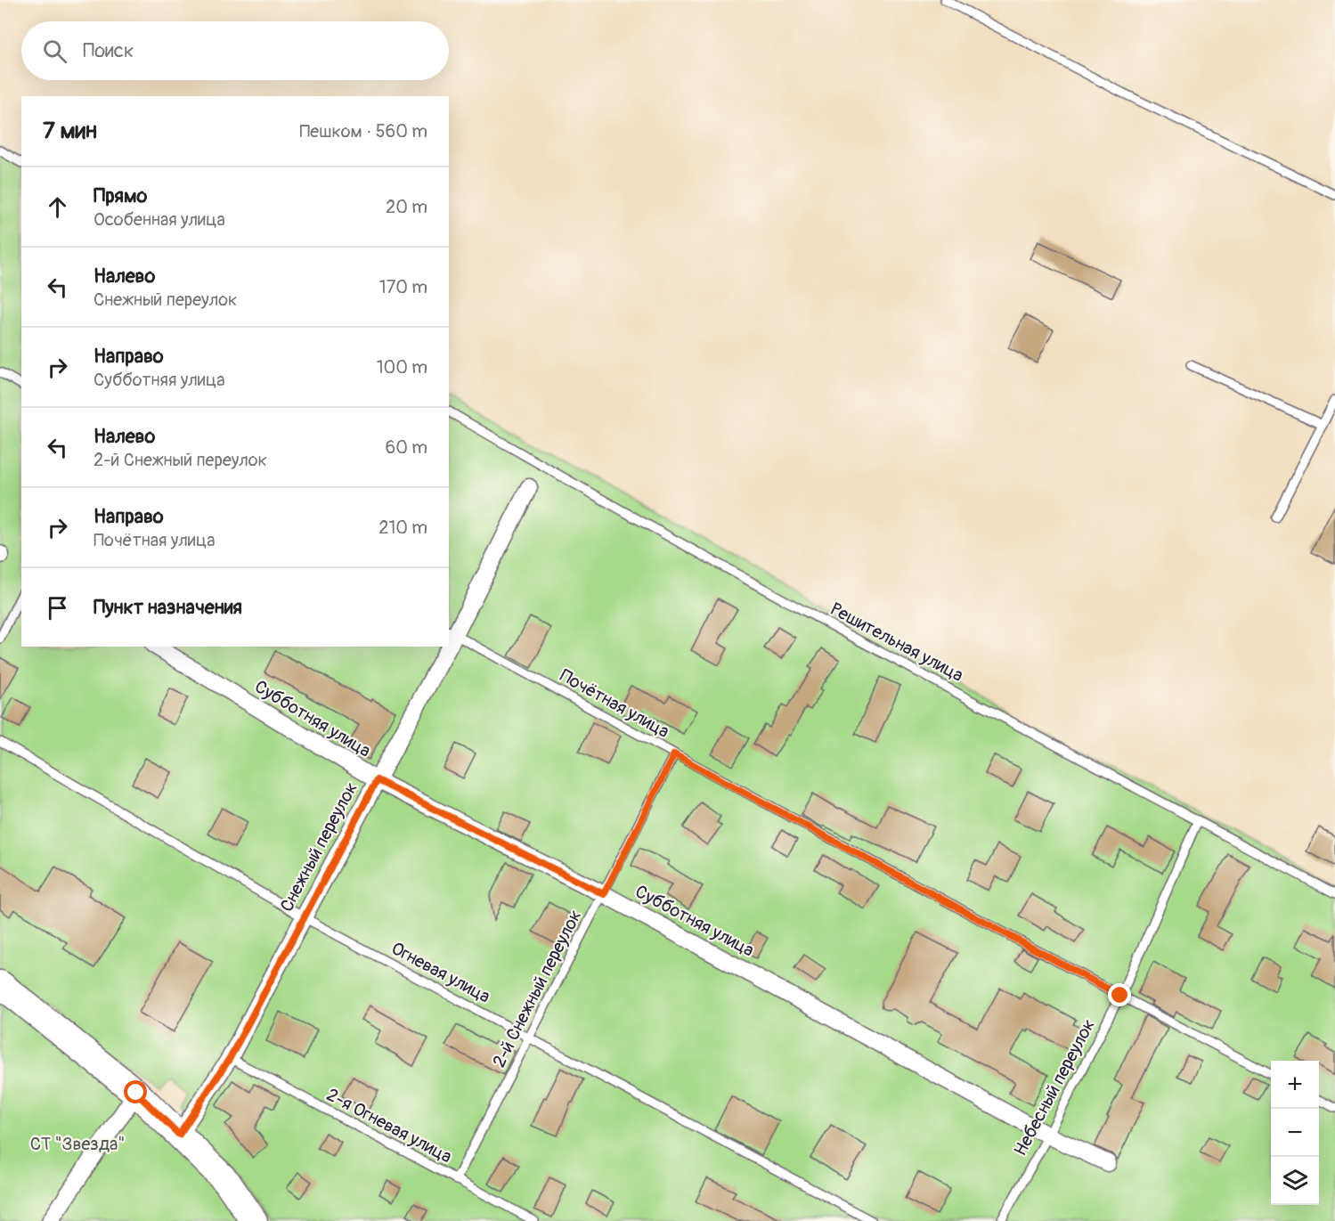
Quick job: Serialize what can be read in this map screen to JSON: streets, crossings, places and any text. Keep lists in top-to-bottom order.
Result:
{
  "streets": {
    "street": ["Субботняя улица", "Снежный переулок"],
    "lane": [
      "Решительная улица",
      "Почётная улица",
      "Огневая улица",
      "2-й Снежный переулок",
      "Небесный переулок",
      "2-я Огневая улица"
    ]
  },
  "crossings": [
    ["Решительная улица", "Небесный переулок"],
    ["Почётная улица", "Снежный переулок"],
    ["Почётная улица", "2-й Снежный переулок"],
    ["Почётная улица", "Небесный переулок"],
    ["Субботняя улица", "Снежный переулок"],
    ["Субботняя улица", "2-й Снежный переулок"],
    ["Субботняя улица", "Небесный переулок"],
    ["Снежный переулок", "Огневая улица"],
    ["Снежный переулок", "2-я Огневая улица"],
    ["Огневая улица", "2-й Снежный переулок"],
    ["2-й Снежный переулок", "2-я Огневая улица"]
  ],
  "parks": ["СТ \"Звезда\""],
  "page": {
    "search": "Поиск",
    "heading": ["7 мин", "Пешком · 560 m"],
    "list": [
      ["Прямо", "Особенная улица", "20 m"],
      ["Налево", "Снежный переулок", "170 m"],
      ["Направо", "Субботняя улица", "100 m"],
      ["Налево", "2-й Снежный переулок", "60 m"],
      ["Направо", "Почётная улица", "210 m"],
      "Пункт назначения"
    ],
    "map_buttons": ["+", "−"]
  }
}
